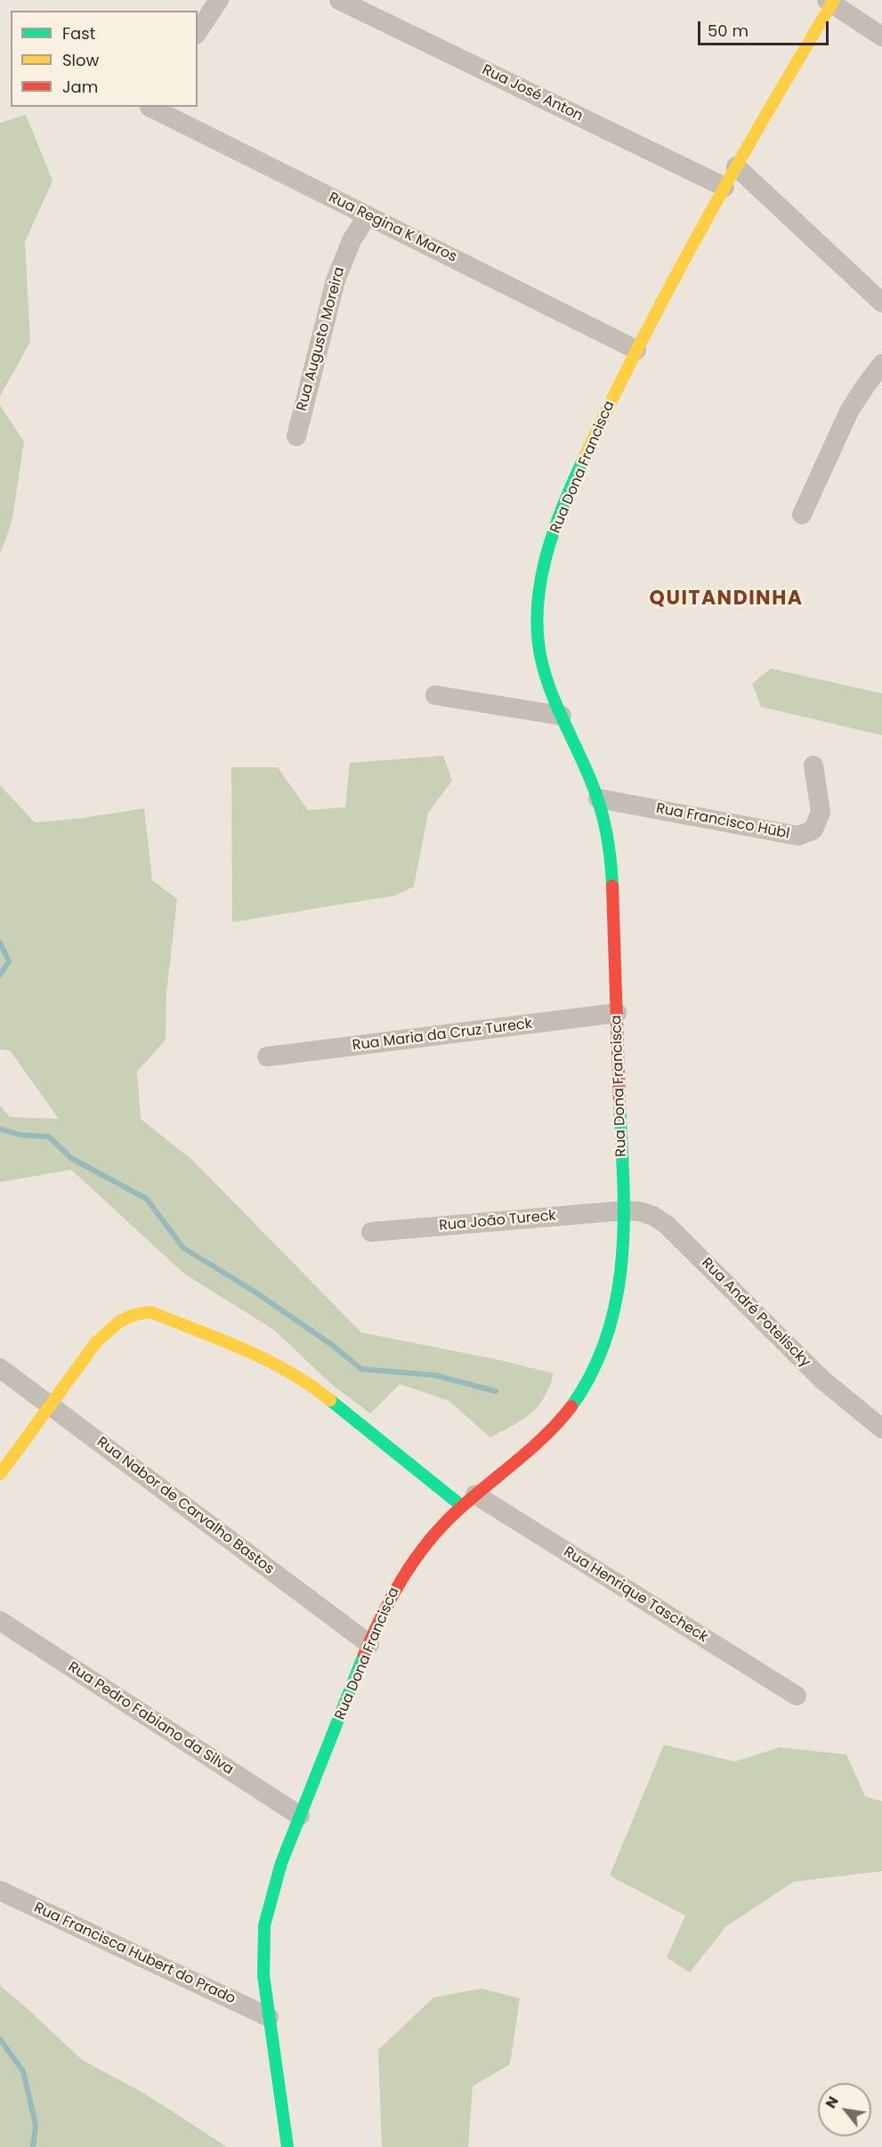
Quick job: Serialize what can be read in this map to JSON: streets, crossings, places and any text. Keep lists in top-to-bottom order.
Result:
{
  "streets": {
    "main road": ["Rua Dona Francisca"],
    "street": [
      "Rua José Anton",
      "Rua Regina K Maros",
      "Rua Augusto Moreira",
      "Rua Francisco Hübl",
      "Rua Maria da Cruz Tureck",
      "Rua João Tureck",
      "Rua André Poteliscky",
      "Rua Nabor de Carvalho Bastos",
      "Rua Henrique Tascheck",
      "Rua Pedro Fabiano da Silva",
      "Rua Francisca Hubert do Prado"
    ]
  },
  "crossings": [
    ["Rua José Anton", "Rua Dona Francisca"],
    ["Rua Regina K Maros", "Rua Augusto Moreira"],
    ["Rua Regina K Maros", "Rua Dona Francisca"],
    ["Rua Dona Francisca", "Rua Francisco Hübl"],
    ["Rua Dona Francisca", "Rua Maria da Cruz Tureck"],
    ["Rua Dona Francisca", "Rua João Tureck"],
    ["Rua Dona Francisca", "Rua André Poteliscky"],
    ["Rua Dona Francisca", "Rua Nabor de Carvalho Bastos"],
    ["Rua Dona Francisca", "Rua Henrique Tascheck"],
    ["Rua Dona Francisca", "Rua Pedro Fabiano da Silva"],
    ["Rua Dona Francisca", "Rua Francisca Hubert do Prado"],
    ["Rua João Tureck", "Rua André Poteliscky"]
  ],
  "districts": ["QUITANDINHA"],
  "legend": ["Fast", "Slow", "Jam"],
  "scale_bar": "50 m",
  "north": "top left"
}
